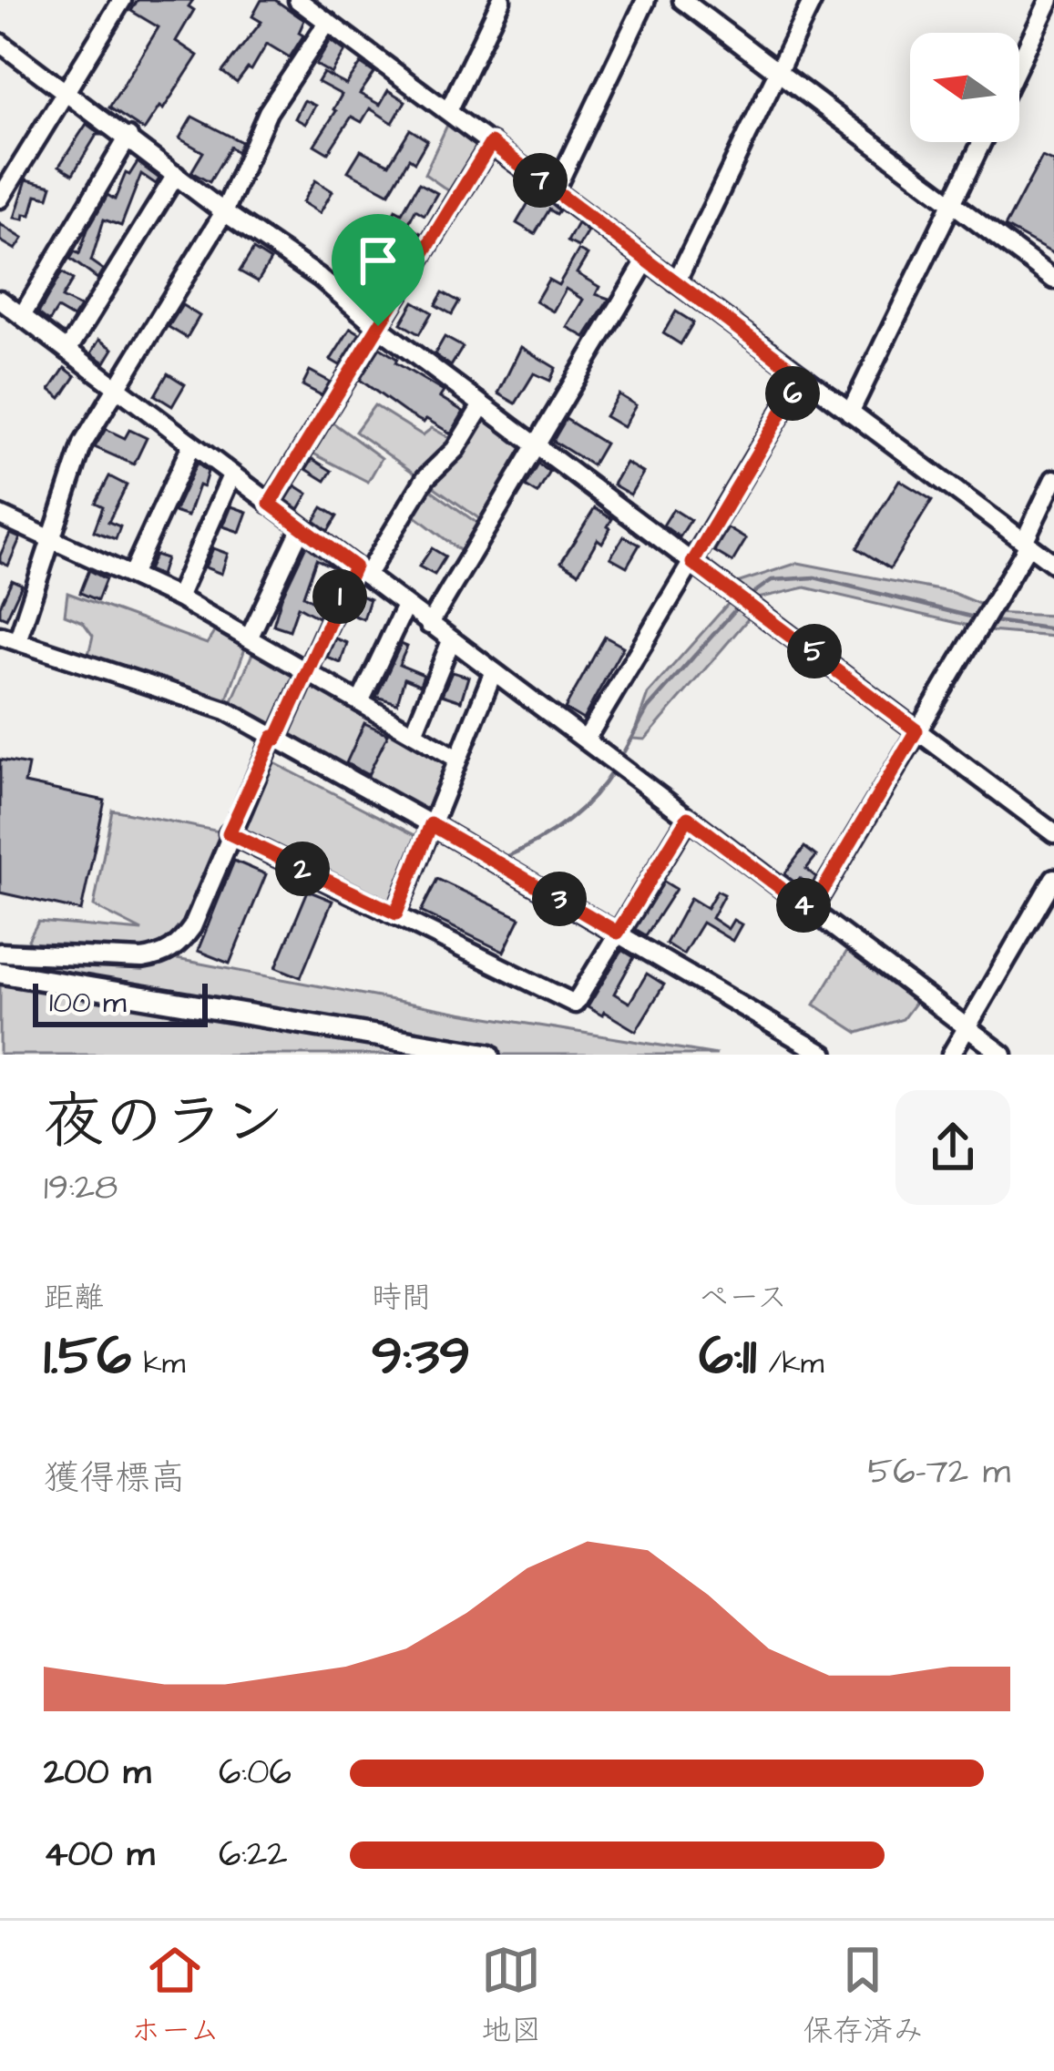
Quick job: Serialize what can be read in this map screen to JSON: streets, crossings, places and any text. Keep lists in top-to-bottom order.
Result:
{
  "scale_bar": "100 m",
  "north": "left",
  "page": {
    "pins": [
      "7",
      "6",
      "1",
      "5",
      "2",
      "3",
      "4"
    ],
    "scale": "100 m",
    "heading": ["夜のラン", "19:28"],
    "stats": [
      ["距離", "1.56 km"],
      ["時間", "9:39"],
      ["ペース", "6:11 /km"]
    ],
    "chart": ["獲得標高", "56–72 m"],
    "list": [
      {
        "name": "200 m",
        "note": "6:06"
      },
      {
        "name": "400 m",
        "note": "6:22"
      }
    ],
    "tabs": ["ホーム", "地図", "保存済み"]
  }
}
